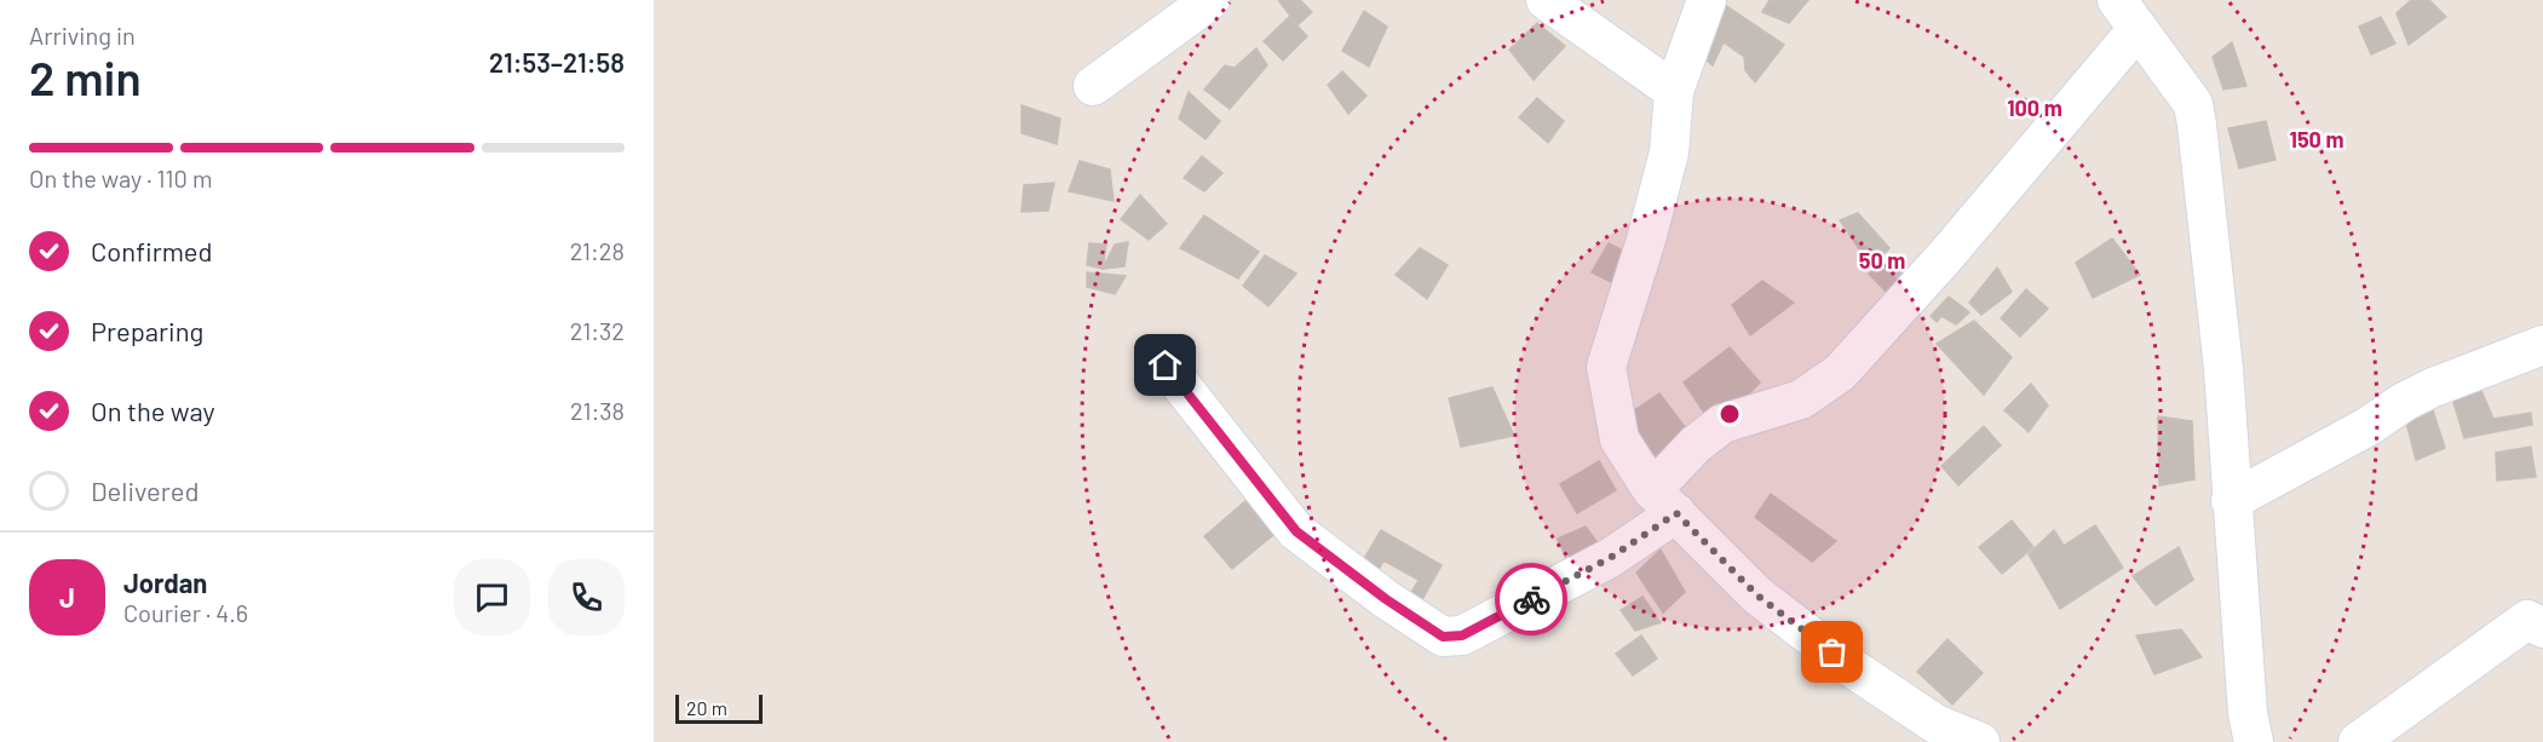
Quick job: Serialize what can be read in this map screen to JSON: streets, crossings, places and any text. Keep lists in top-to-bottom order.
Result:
{
  "scale_bar": "20 m",
  "page": {
    "heading": ["2 min", "Arriving in", "21:53–21:58"],
    "panel": ["Jordan", "Courier · 4.6"],
    "bar": "On the way · 110 m",
    "list": [
      ["Confirmed", "21:28"],
      ["Preparing", "21:32"],
      ["On the way", "21:38"],
      "Delivered"
    ],
    "round": "J",
    "scale": "20 m"
  },
  "rings": ["100 m", "150 m", "50 m"]
}
